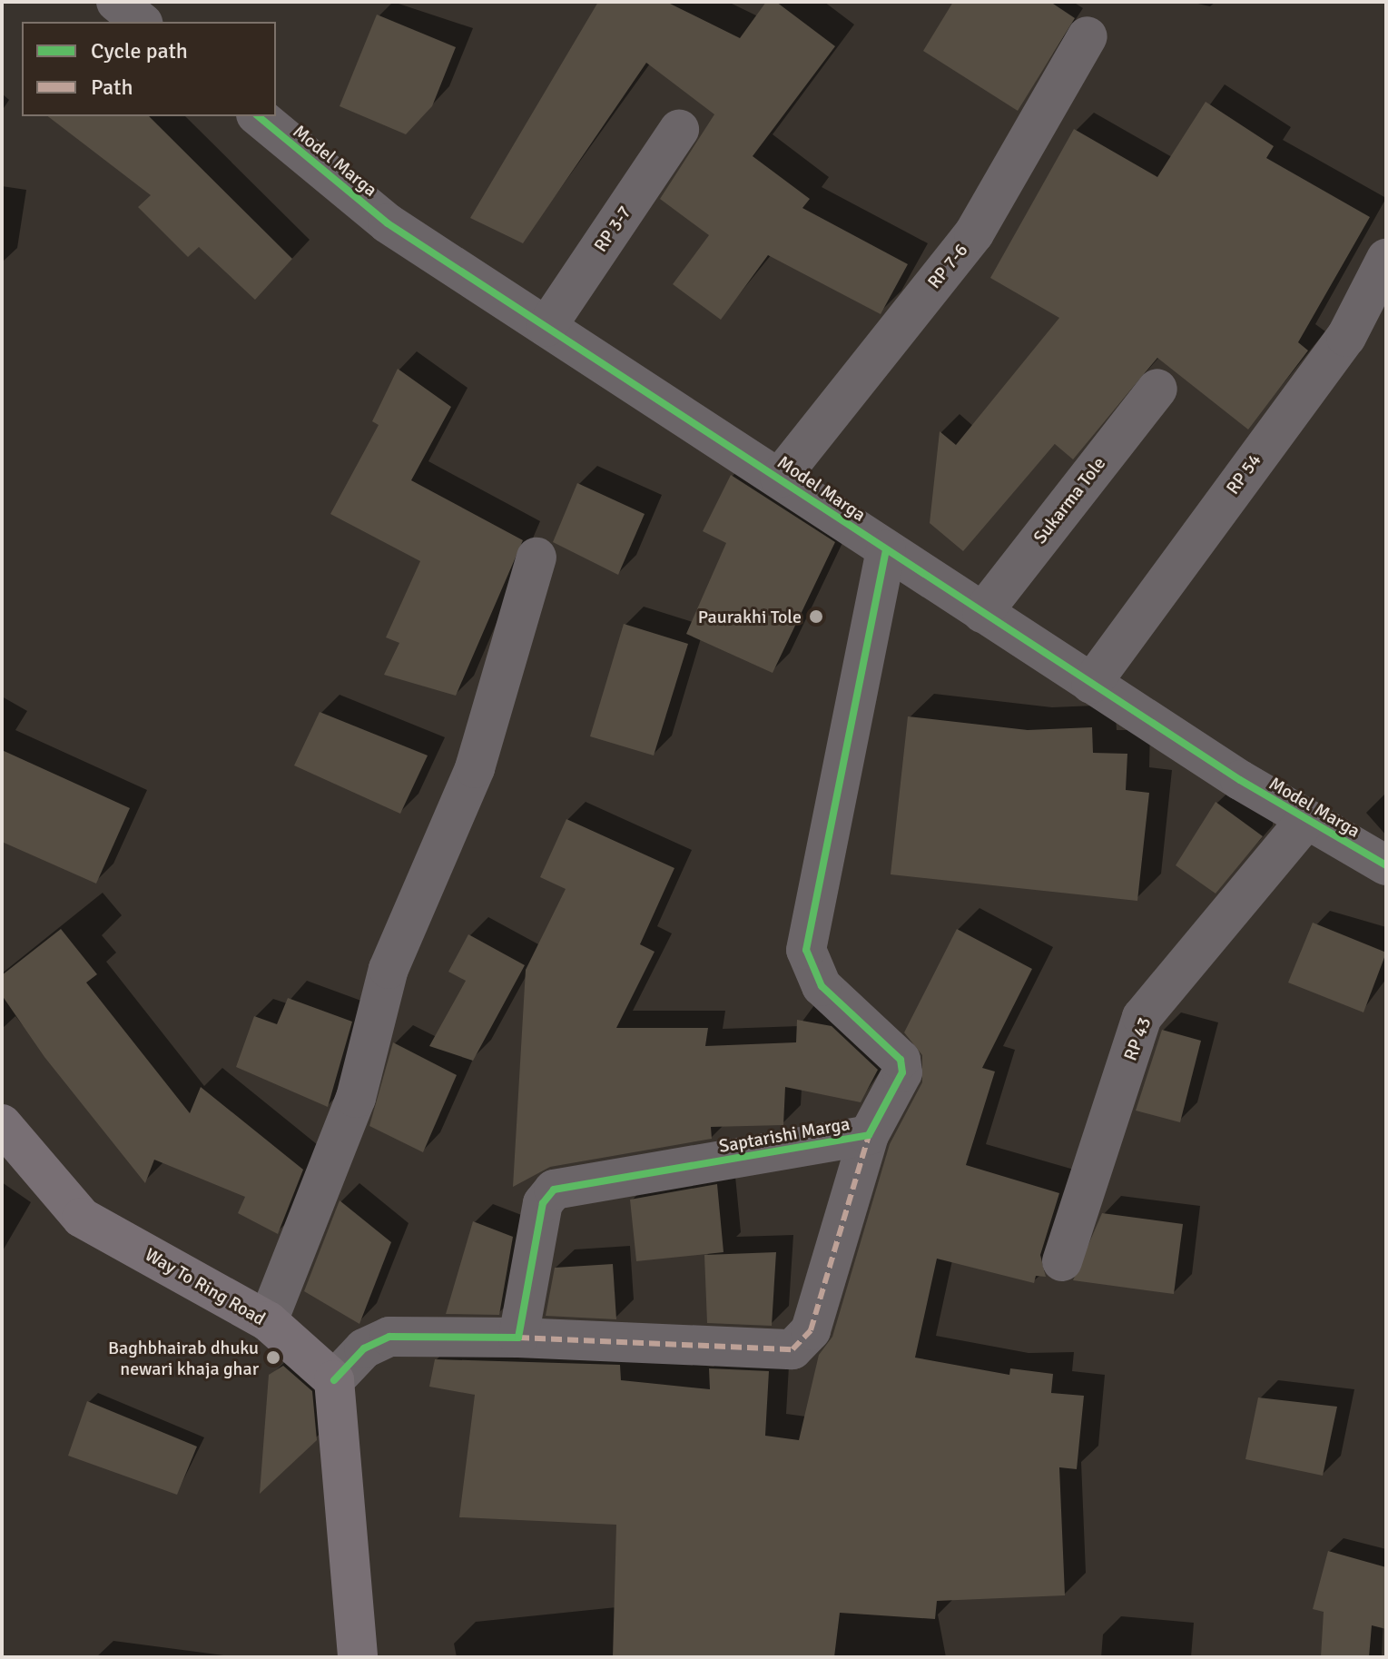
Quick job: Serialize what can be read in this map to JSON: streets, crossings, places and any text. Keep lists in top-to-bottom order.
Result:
{
  "streets": {
    "street": [
      "Model Marga",
      "RP 3-7",
      "RP 7-6",
      "RP 54",
      "Sukarma Tole",
      "RP 43",
      "Saptarishi Marga",
      "Way To Ring Road"
    ]
  },
  "crossings": [
    ["Model Marga", "RP 3-7"],
    ["Model Marga", "RP 7-6"],
    ["Model Marga", "RP 54"],
    ["Model Marga", "Sukarma Tole"],
    ["Model Marga", "RP 43"],
    ["Model Marga", "Saptarishi Marga"]
  ],
  "places": ["Paurakhi Tole", "Baghbhairab dhuku newari khaja ghar"],
  "legend": ["Cycle path", "Path"]
}
